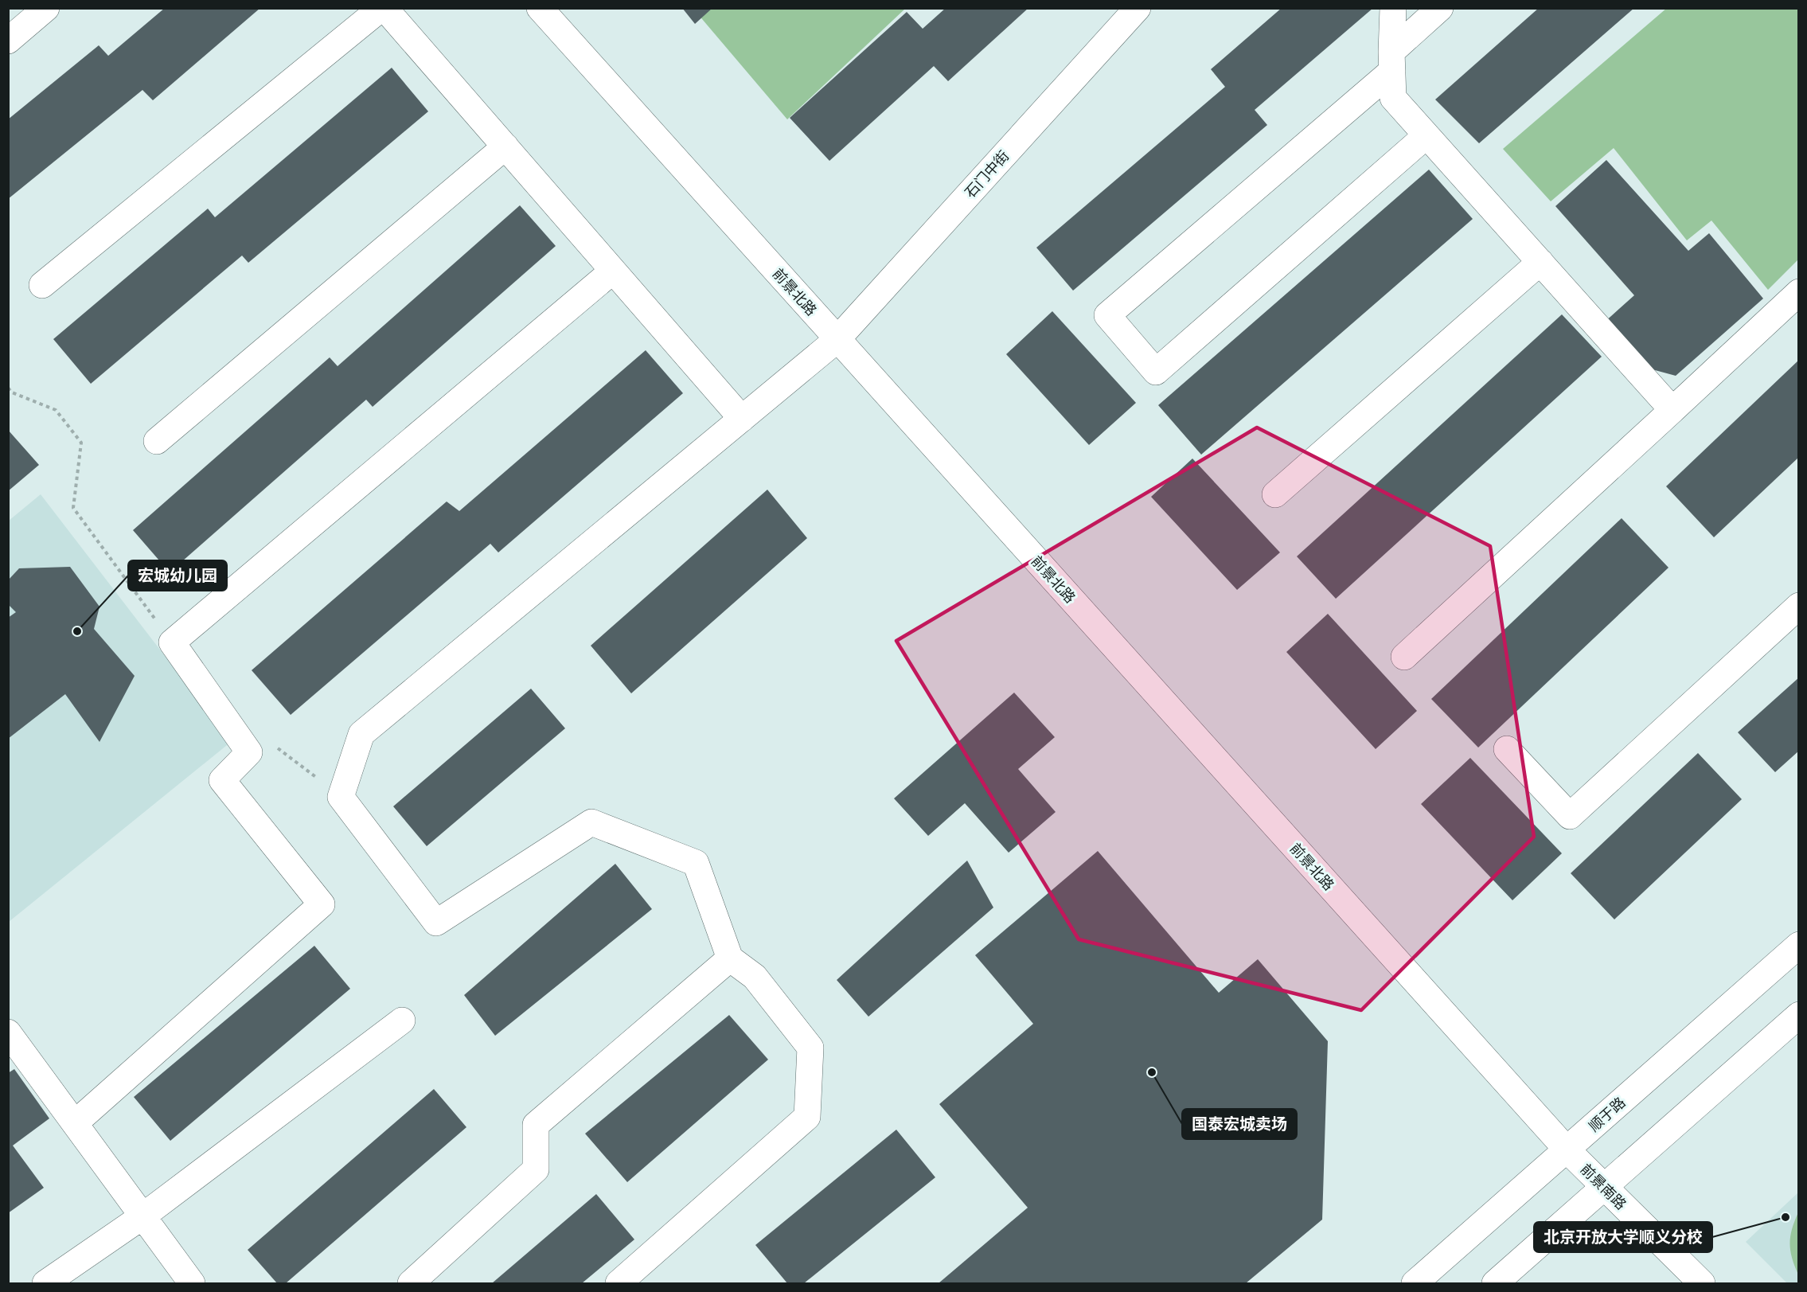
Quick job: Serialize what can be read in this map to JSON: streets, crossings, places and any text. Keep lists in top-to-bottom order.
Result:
{
  "streets": {
    "street": [
      "石门中街",
      "前景北路",
      "顺于路",
      "前景南路"
    ]
  },
  "crossings": [
    ["石门中街", "前景北路"],
    ["前景北路", "顺于路"],
    ["前景北路", "前景南路"],
    ["顺于路", "前景南路"]
  ],
  "places": ["宏城幼儿园", "国泰宏城卖场", "北京开放大学顺义分校"]
}
